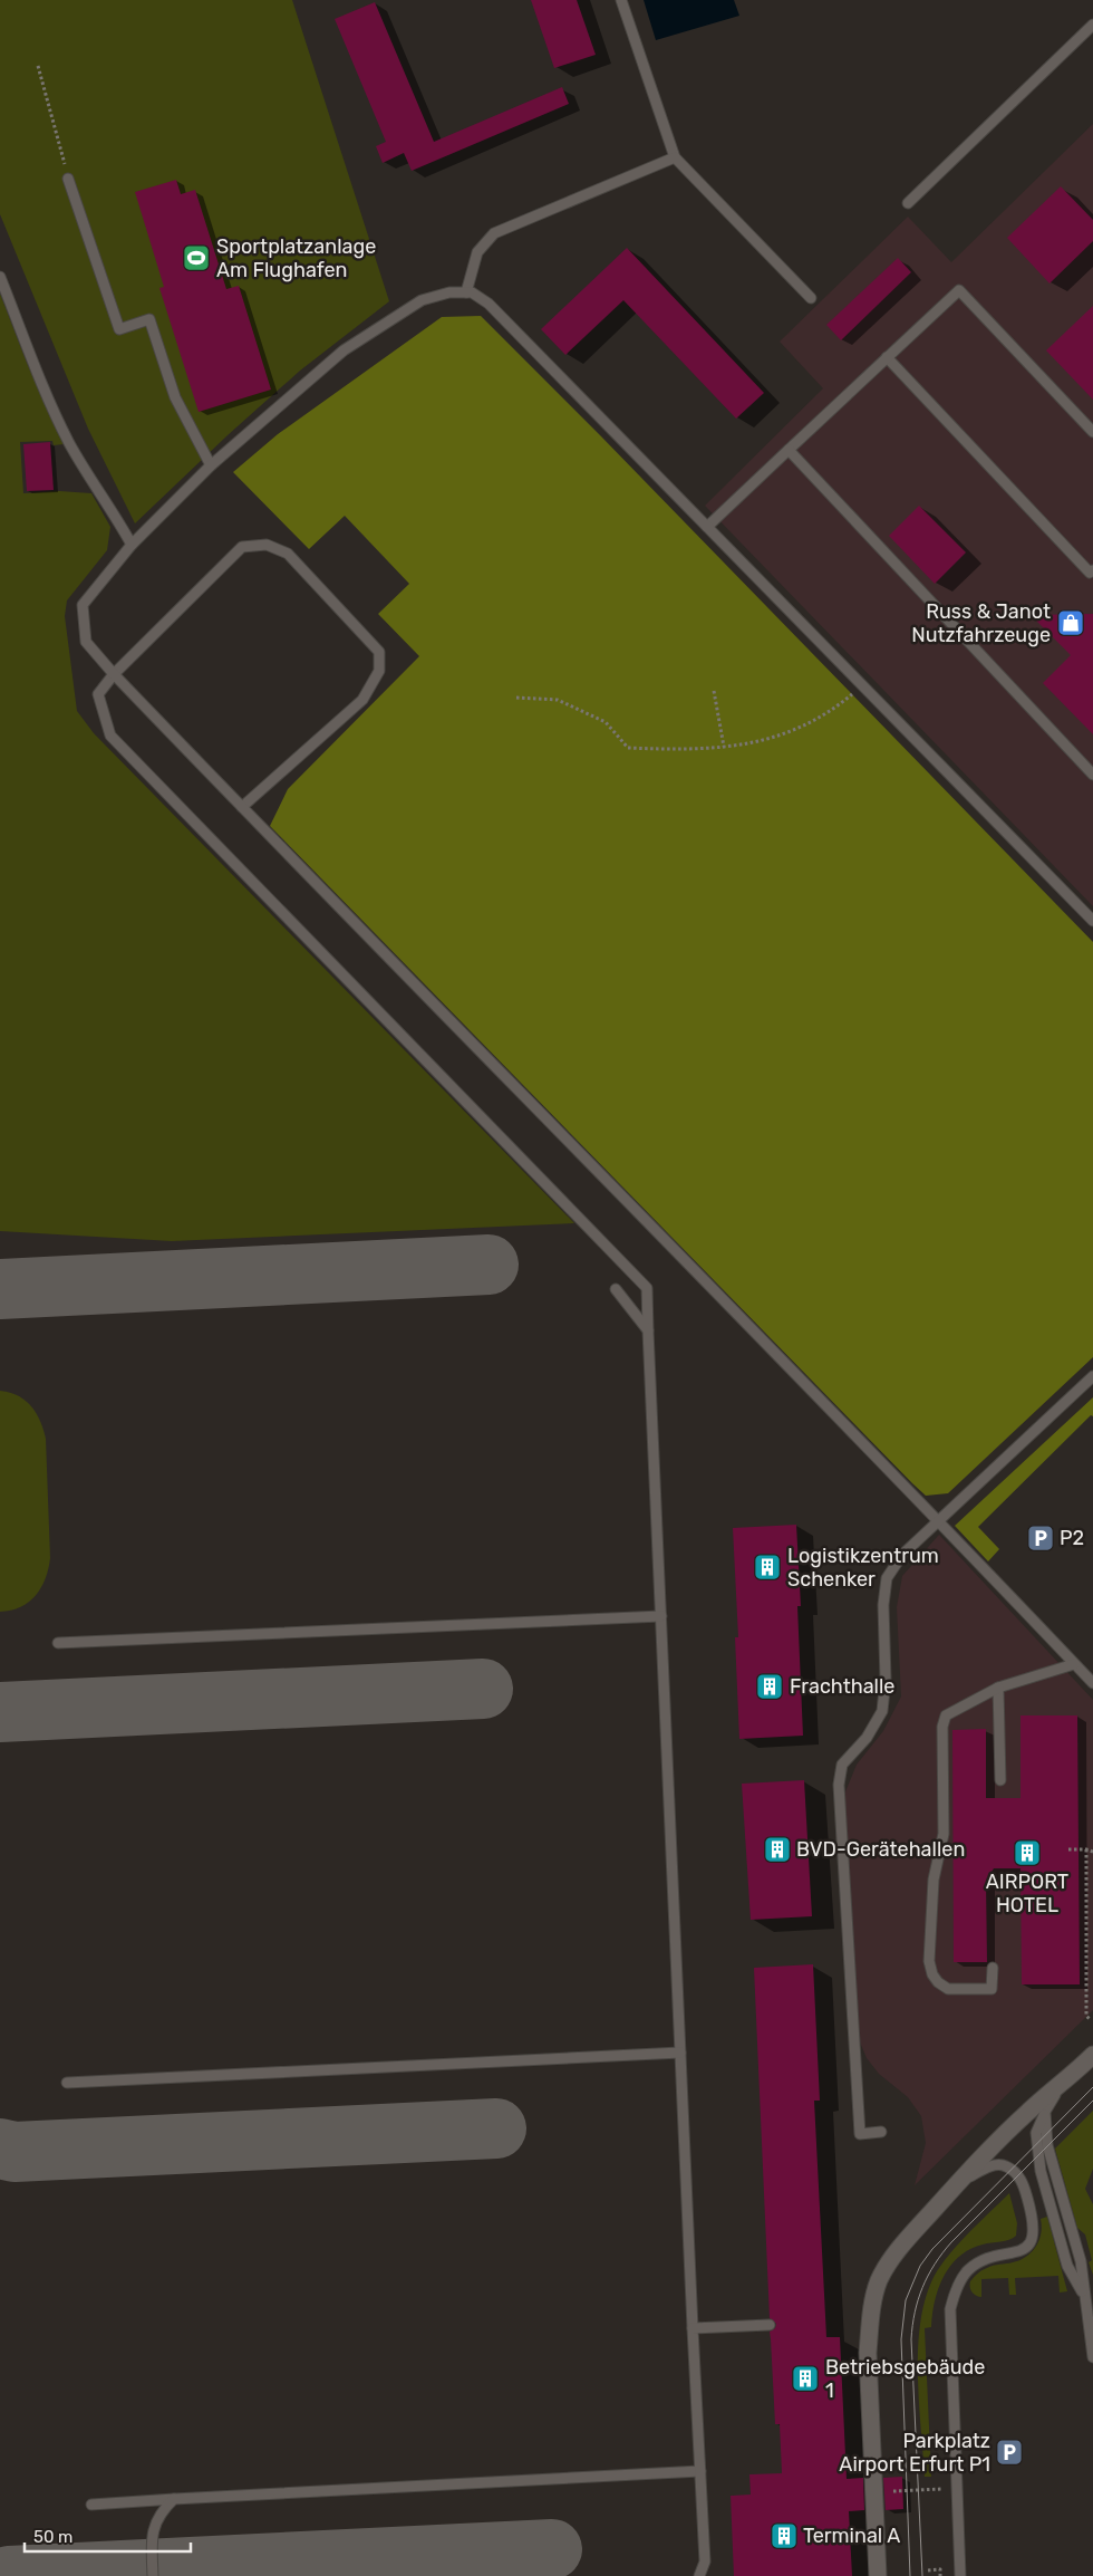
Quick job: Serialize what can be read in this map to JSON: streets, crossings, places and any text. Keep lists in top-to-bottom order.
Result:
{
  "places": {
    "sports": ["Sportplatzanlage Am Flughafen"],
    "shop": ["Russ & Janot Nutzfahrzeuge"],
    "parking": ["P2", "Parkplatz Airport Erfurt P1"],
    "building": [
      "Logistikzentrum Schenker",
      "Frachthalle",
      "BVD-Gerätehallen",
      "AIRPORT HOTEL",
      "Betriebsgebäude 1",
      "Terminal A"
    ]
  },
  "scale_bar": "50 m"
}
